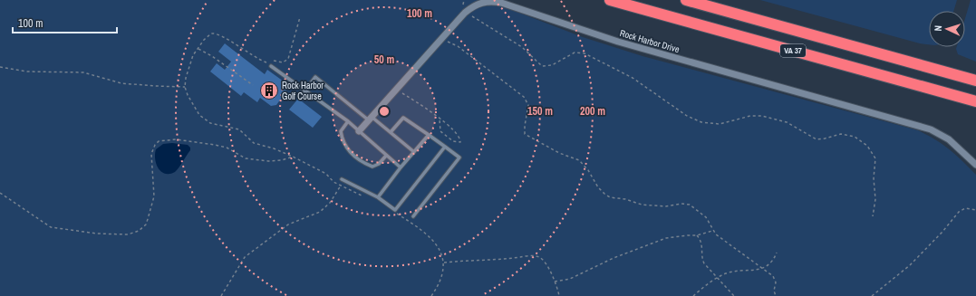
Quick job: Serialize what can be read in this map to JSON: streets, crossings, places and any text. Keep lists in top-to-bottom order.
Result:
{
  "streets": {
    "highway": ["VA 37"],
    "street": ["Rock Harbor Drive"]
  },
  "places": {
    "building": ["Rock Harbor Golf Course"]
  },
  "scale_bar": "100 m",
  "north": "left",
  "rings": [
    "100 m",
    "50 m",
    "150 m",
    "200 m"
  ]
}
